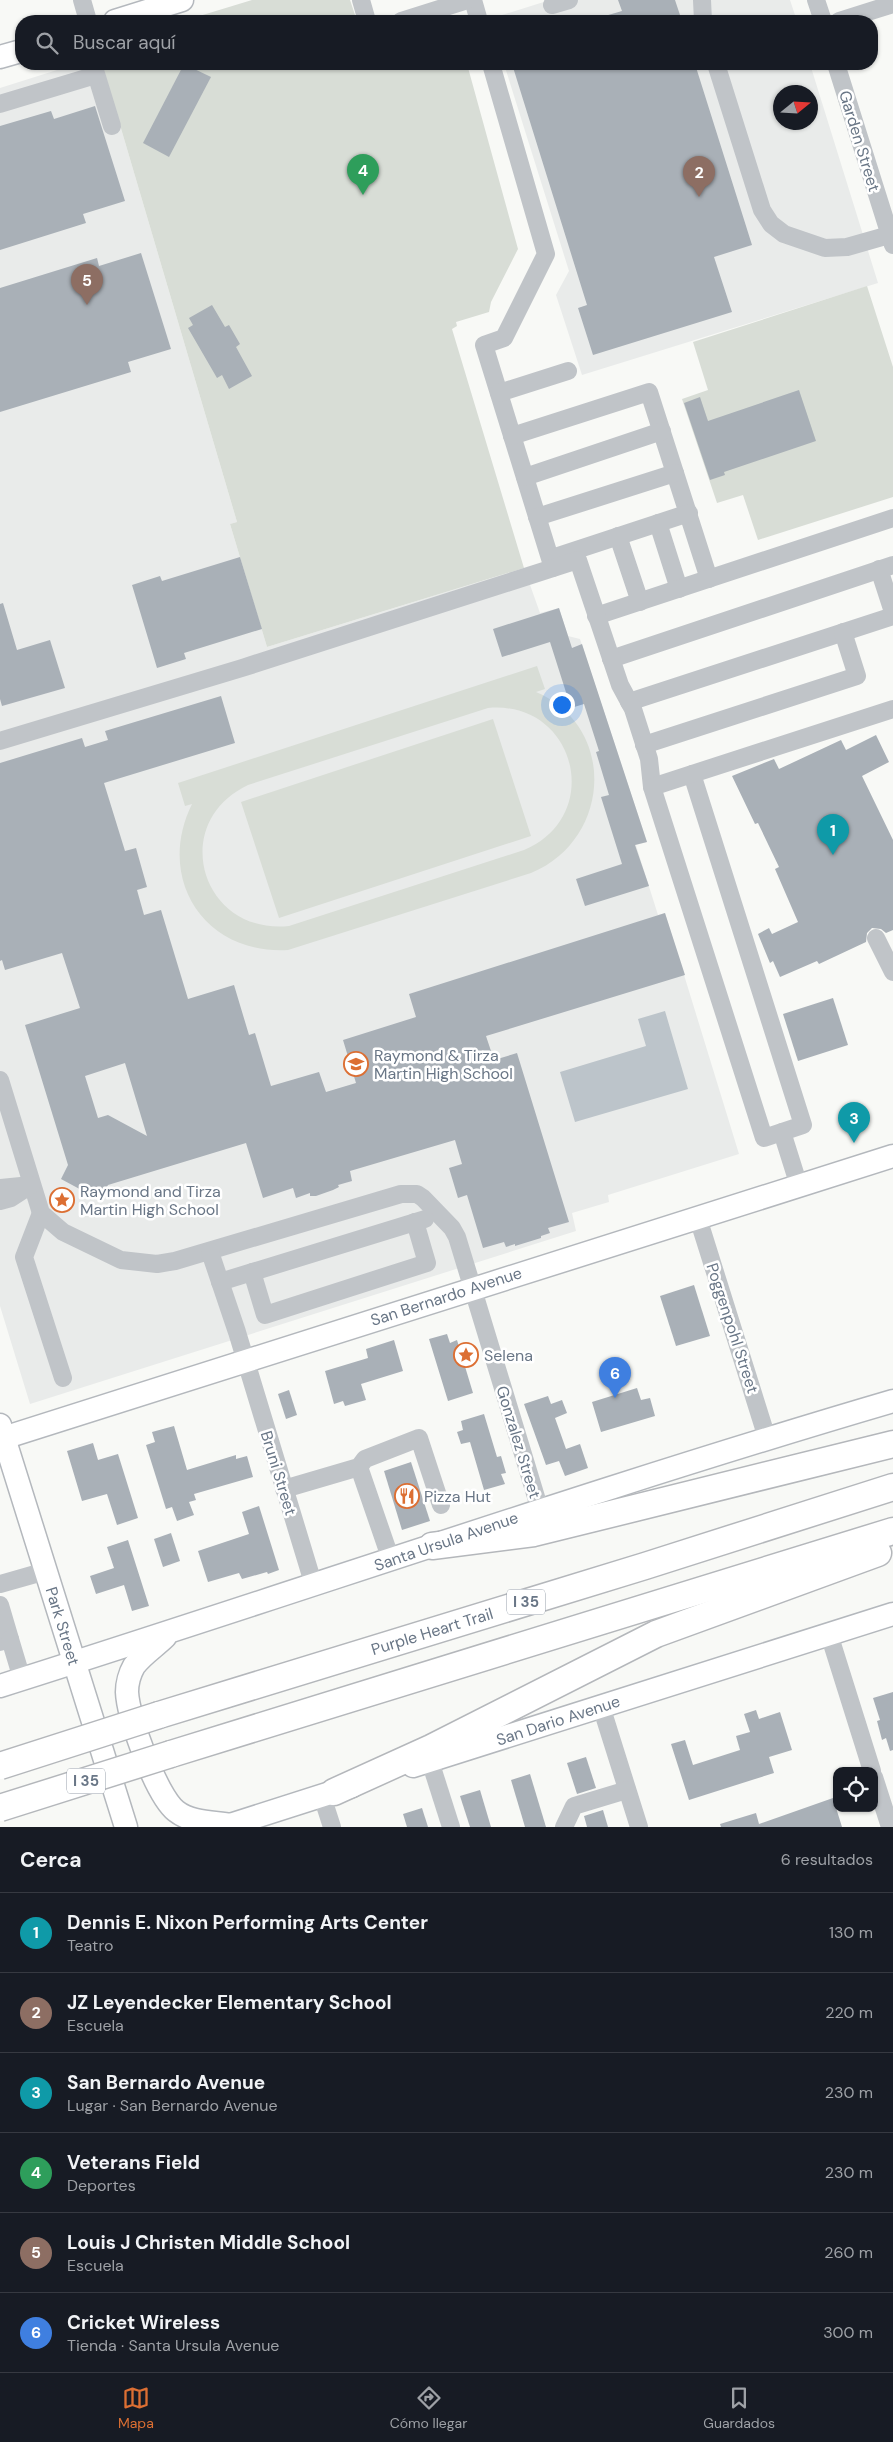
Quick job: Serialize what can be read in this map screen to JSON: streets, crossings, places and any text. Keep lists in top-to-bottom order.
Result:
{
  "streets": {
    "highway": ["I 35", "Purple Heart Trail"],
    "main road": [
      "San Bernardo Avenue",
      "Santa Ursula Avenue",
      "Park Street",
      "San Dario Avenue"
    ],
    "street": [
      "Garden Street",
      "Poggenpohl Street",
      "Gonzalez Street",
      "Bruni Street"
    ]
  },
  "crossings": [
    ["San Bernardo Avenue", "Poggenpohl Street"],
    ["San Bernardo Avenue", "Gonzalez Street"],
    ["San Bernardo Avenue", "Bruni Street"],
    ["San Bernardo Avenue", "Park Street"],
    ["Poggenpohl Street", "Santa Ursula Avenue"],
    ["Gonzalez Street", "Bruni Street"],
    ["Gonzalez Street", "Santa Ursula Avenue"],
    ["Bruni Street", "Santa Ursula Avenue"],
    ["Santa Ursula Avenue", "Park Street"]
  ],
  "places": {
    "school or university": ["Raymond & Tirza Martin High School"],
    "place": ["Raymond and Tirza Martin High School", "Selena"],
    "restaurant": ["Pizza Hut"]
  },
  "north": "right",
  "page": {
    "search": "Buscar aquí",
    "pins": [
      "4",
      "2",
      "5",
      "1",
      "3",
      "6"
    ],
    "heading": ["Cerca", "6 resultados"],
    "list": [
      {
        "mark": "1",
        "name": "Dennis E. Nixon Performing Arts Center",
        "note": "Teatro",
        "value": "130 m"
      },
      {
        "mark": "2",
        "name": "JZ Leyendecker Elementary School",
        "note": "Escuela",
        "value": "220 m"
      },
      {
        "mark": "3",
        "name": "San Bernardo Avenue",
        "note": "Lugar · San Bernardo Avenue",
        "value": "230 m"
      },
      {
        "mark": "4",
        "name": "Veterans Field",
        "note": "Deportes",
        "value": "230 m"
      },
      {
        "mark": "5",
        "name": "Louis J Christen Middle School",
        "note": "Escuela",
        "value": "260 m"
      },
      {
        "mark": "6",
        "name": "Cricket Wireless",
        "note": "Tienda · Santa Ursula Avenue",
        "value": "300 m"
      }
    ],
    "nav": ["Mapa", "Cómo llegar", "Guardados"]
  }
}
